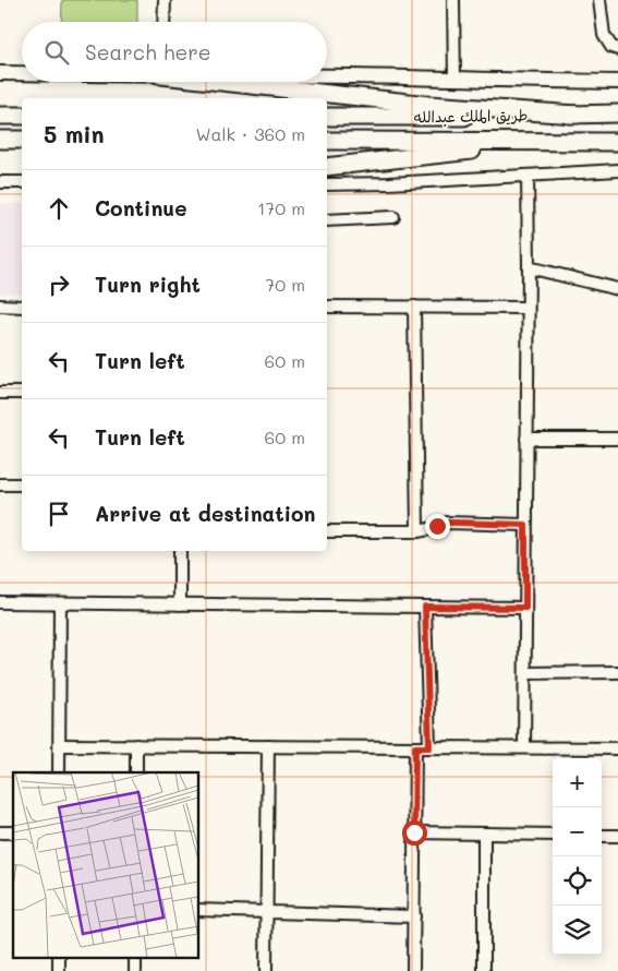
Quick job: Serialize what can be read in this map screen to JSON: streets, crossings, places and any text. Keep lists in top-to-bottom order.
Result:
{
  "streets": {
    "highway": ["طريق الملك عبدالله"]
  },
  "page": {
    "search": "Search here",
    "heading": ["5 min", "Walk · 360 m"],
    "list": [
      ["Continue", "170 m"],
      ["Turn right", "70 m"],
      ["Turn left", "60 m"],
      ["Turn left", "60 m"],
      "Arrive at destination"
    ],
    "map_buttons": ["+", "−"]
  }
}
